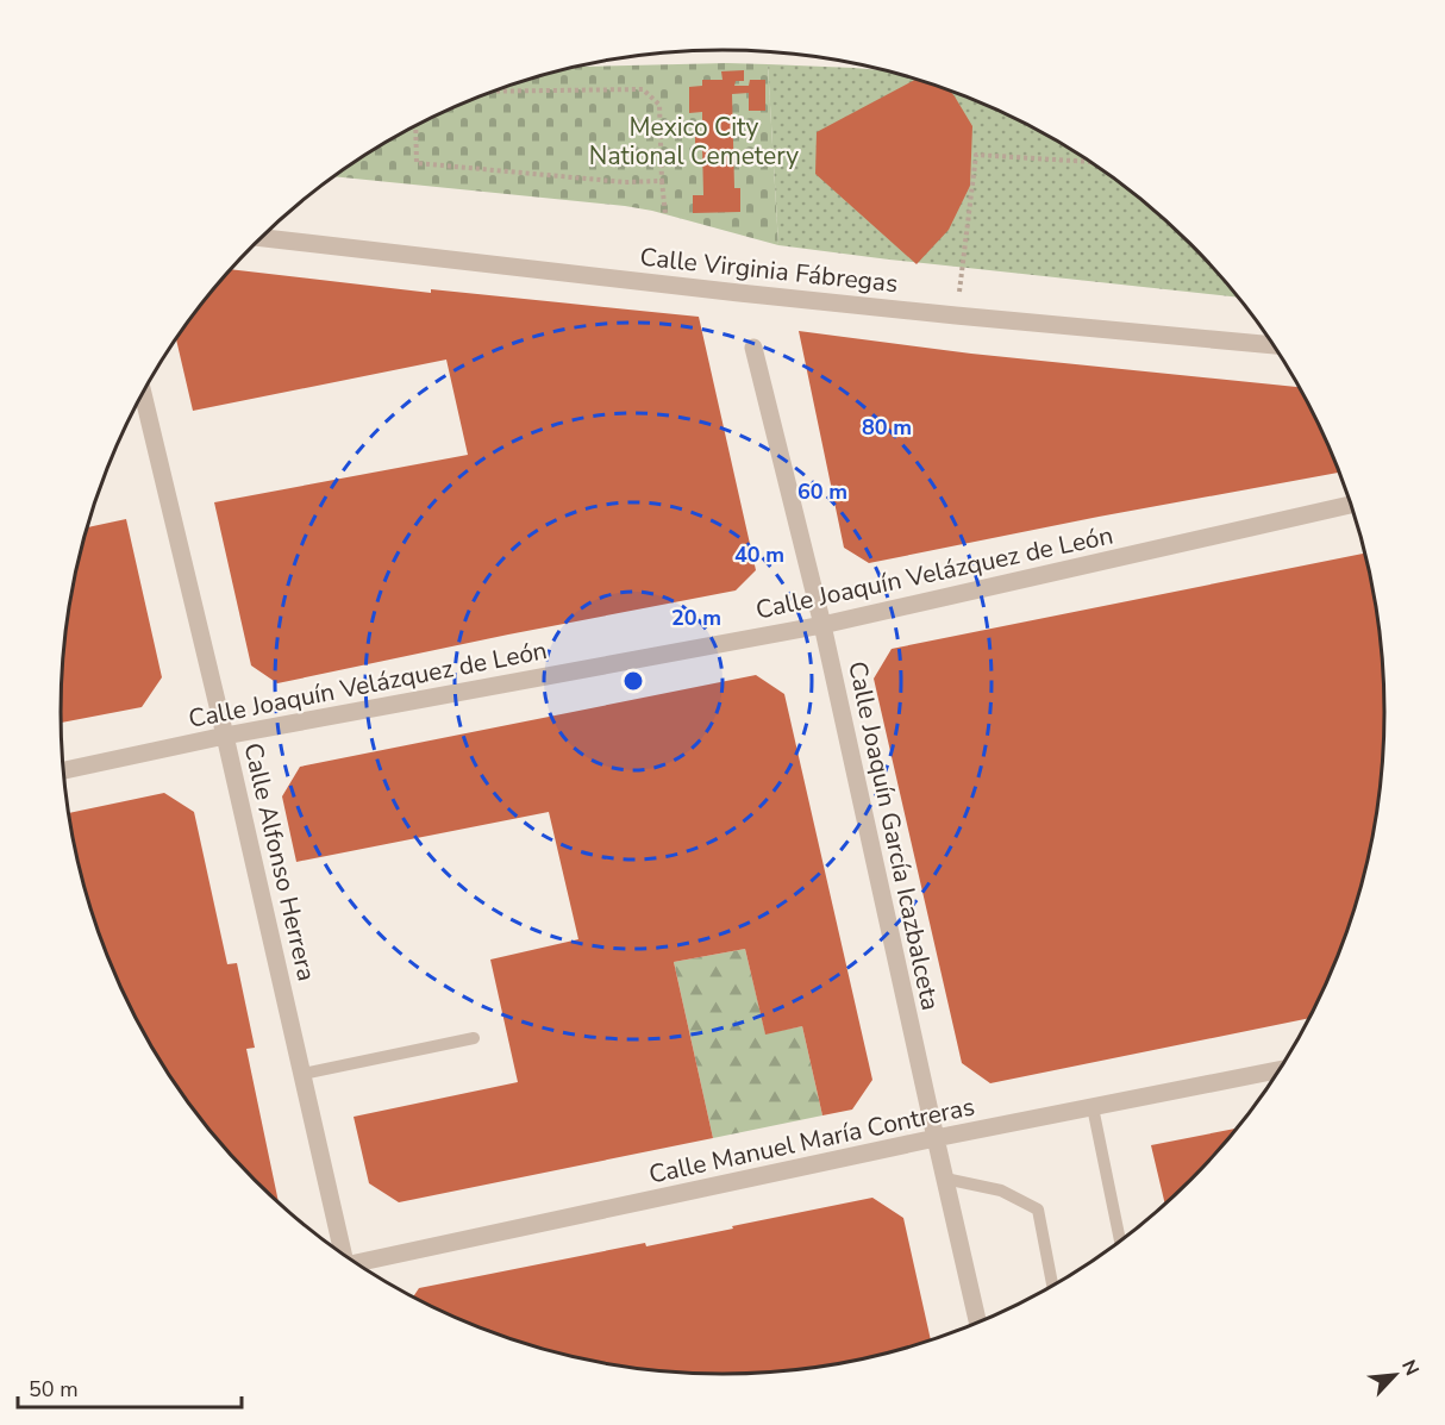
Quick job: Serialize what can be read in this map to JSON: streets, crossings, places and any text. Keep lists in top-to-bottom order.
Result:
{
  "streets": {
    "street": [
      "Calle Virginia Fábregas",
      "Calle Joaquín Velázquez de León",
      "Calle Joaquín García Icazbalceta",
      "Calle Alfonso Herrera",
      "Calle Manuel María Contreras"
    ]
  },
  "crossings": [
    ["Calle Joaquín Velázquez de León", "Calle Joaquín García Icazbalceta"],
    ["Calle Joaquín Velázquez de León", "Calle Alfonso Herrera"],
    ["Calle Joaquín García Icazbalceta", "Calle Manuel María Contreras"]
  ],
  "parks": ["Mexico City National Cemetery"],
  "scale_bar": "50 m",
  "north": "top right",
  "rings": [
    "80 m",
    "60 m",
    "40 m",
    "20 m"
  ]
}
